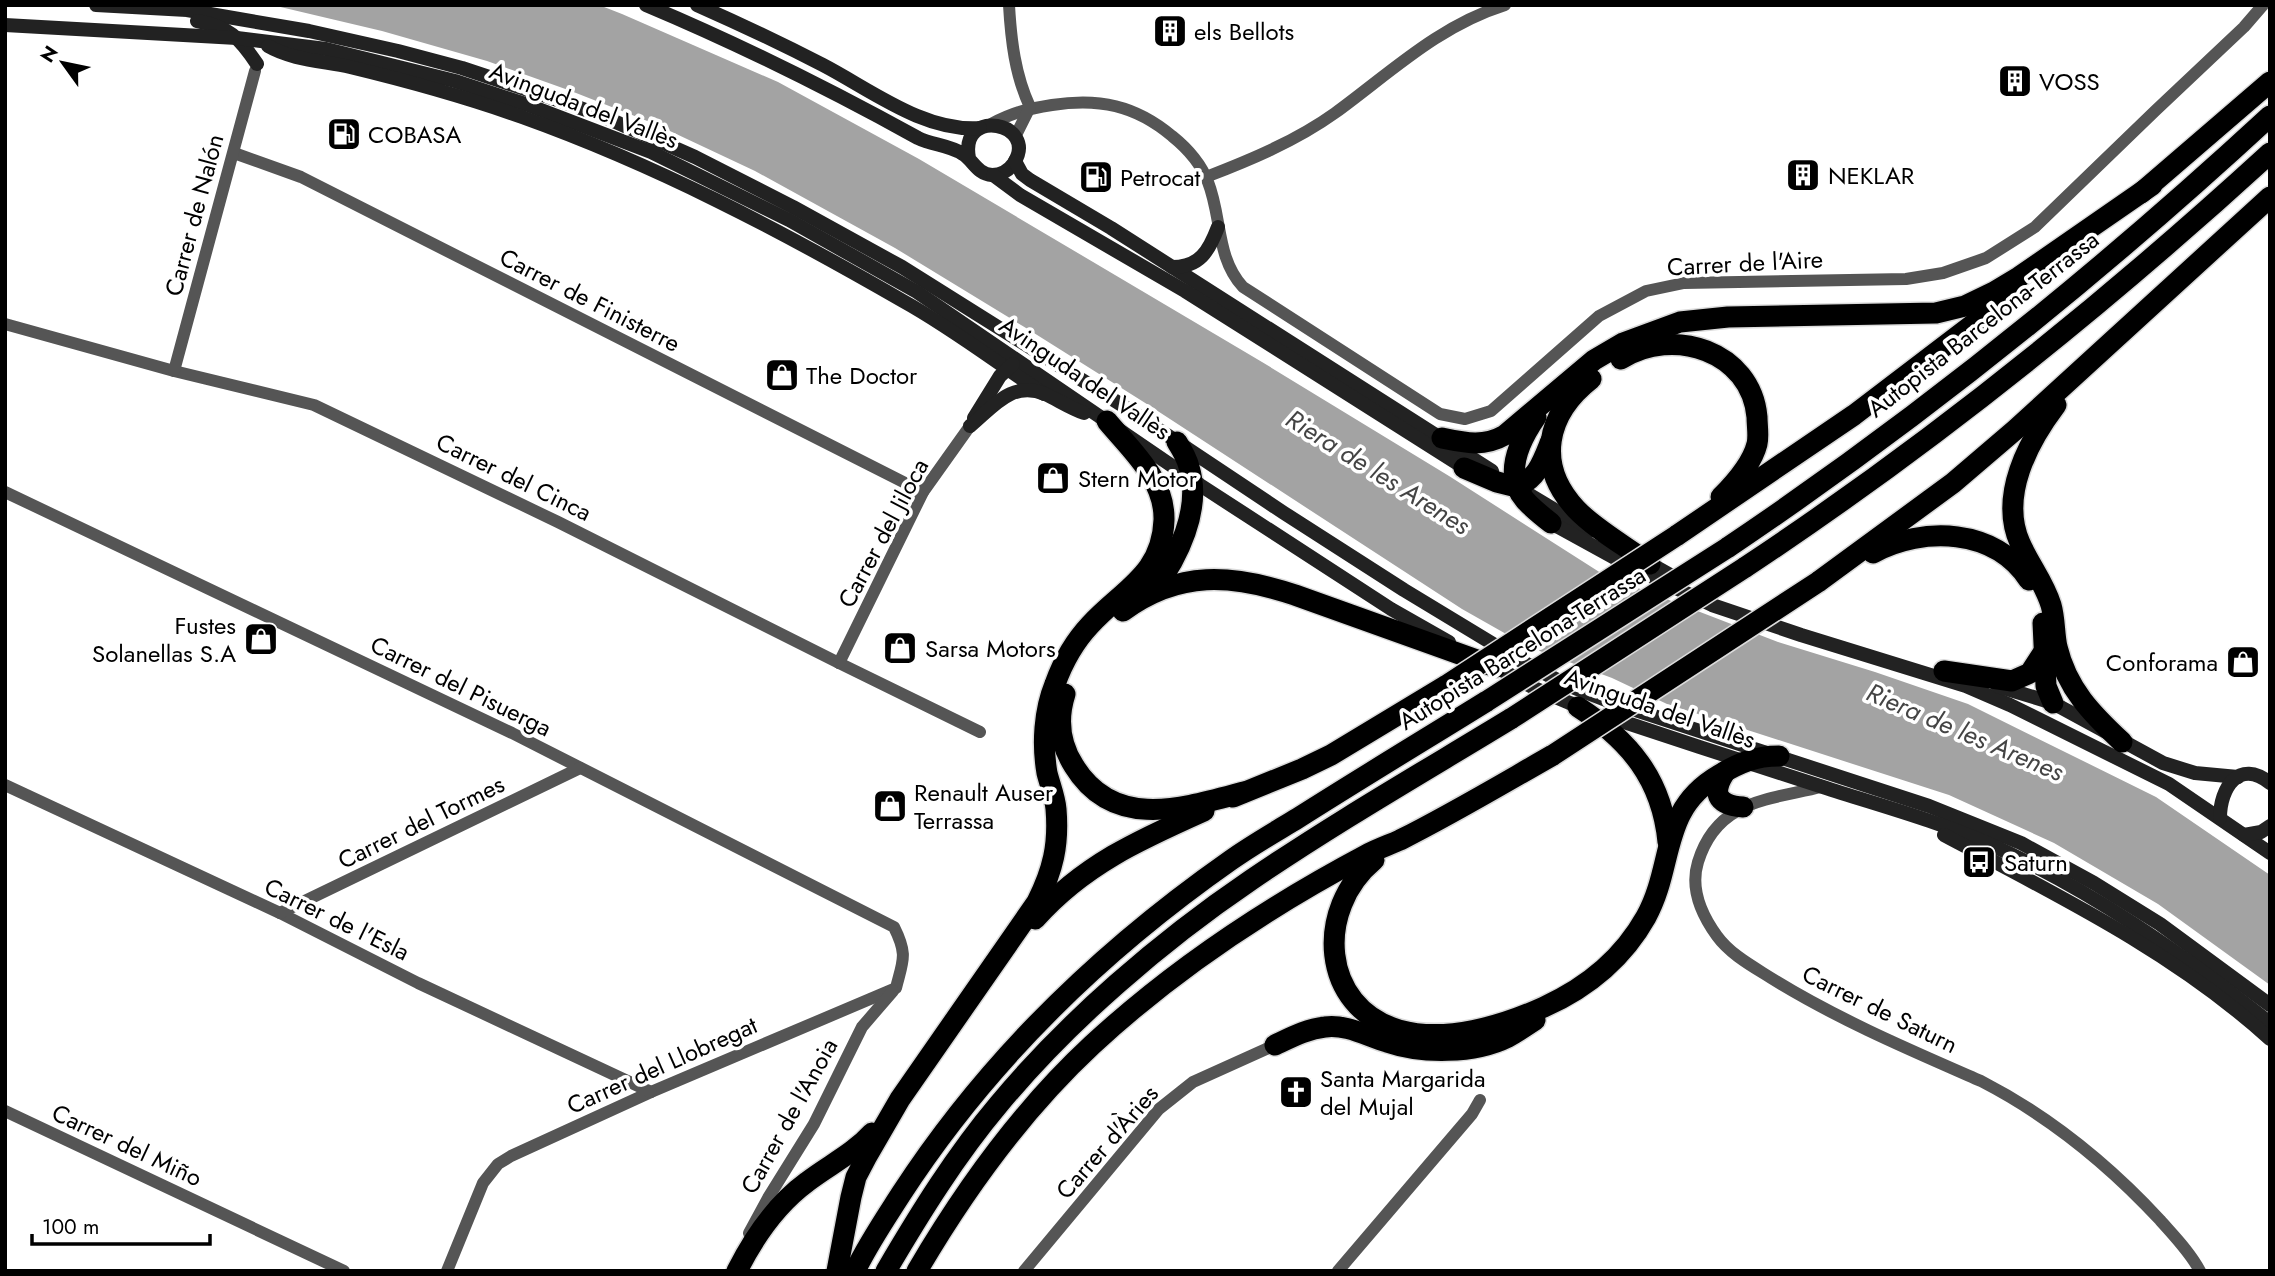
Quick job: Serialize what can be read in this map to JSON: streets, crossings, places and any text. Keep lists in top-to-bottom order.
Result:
{
  "streets": {
    "highway": ["Autopista Barcelona-Terrassa"],
    "main road": ["Avinguda del Vallès"],
    "street": [
      "Carrer de Nalón",
      "Carrer de l'Aire",
      "Carrer de Finisterre",
      "Carrer del Cinca",
      "Carrer del Jiloca",
      "Carrer del Pisuerga",
      "Carrer del Tormes",
      "Carrer de l'Esla",
      "Carrer de Saturn",
      "Carrer del Llobregat",
      "Carrer de l'Anoia",
      "Carrer d'Àries",
      "Carrer del Miño"
    ]
  },
  "crossings": [
    ["Avinguda del Vallès", "Carrer de Saturn"],
    ["Carrer de Nalón", "Carrer de Finisterre"],
    ["Carrer de Nalón", "Carrer del Cinca"],
    ["Carrer de Finisterre", "Carrer del Jiloca"],
    ["Carrer del Cinca", "Carrer del Jiloca"],
    ["Carrer del Pisuerga", "Carrer del Tormes"],
    ["Carrer del Pisuerga", "Carrer del Llobregat"],
    ["Carrer del Pisuerga", "Carrer de l'Anoia"],
    ["Carrer del Tormes", "Carrer de l'Esla"],
    ["Carrer de l'Esla", "Carrer del Llobregat"],
    ["Carrer del Llobregat", "Carrer de l'Anoia"]
  ],
  "water": ["Riera de les Arenes"],
  "places": {
    "building": ["els Bellots", "VOSS", "NEKLAR"],
    "fuel station": ["COBASA", "Petrocat"],
    "shop": [
      "The Doctor",
      "Stern Motor",
      "Fustes Solanellas S.A",
      "Sarsa Motors",
      "Conforama",
      "Renault Auser Terrassa"
    ],
    "bus stop": ["Saturn"],
    "church": ["Santa Margarida del Mujal"]
  },
  "scale_bar": "100 m",
  "north": "top left"
}
